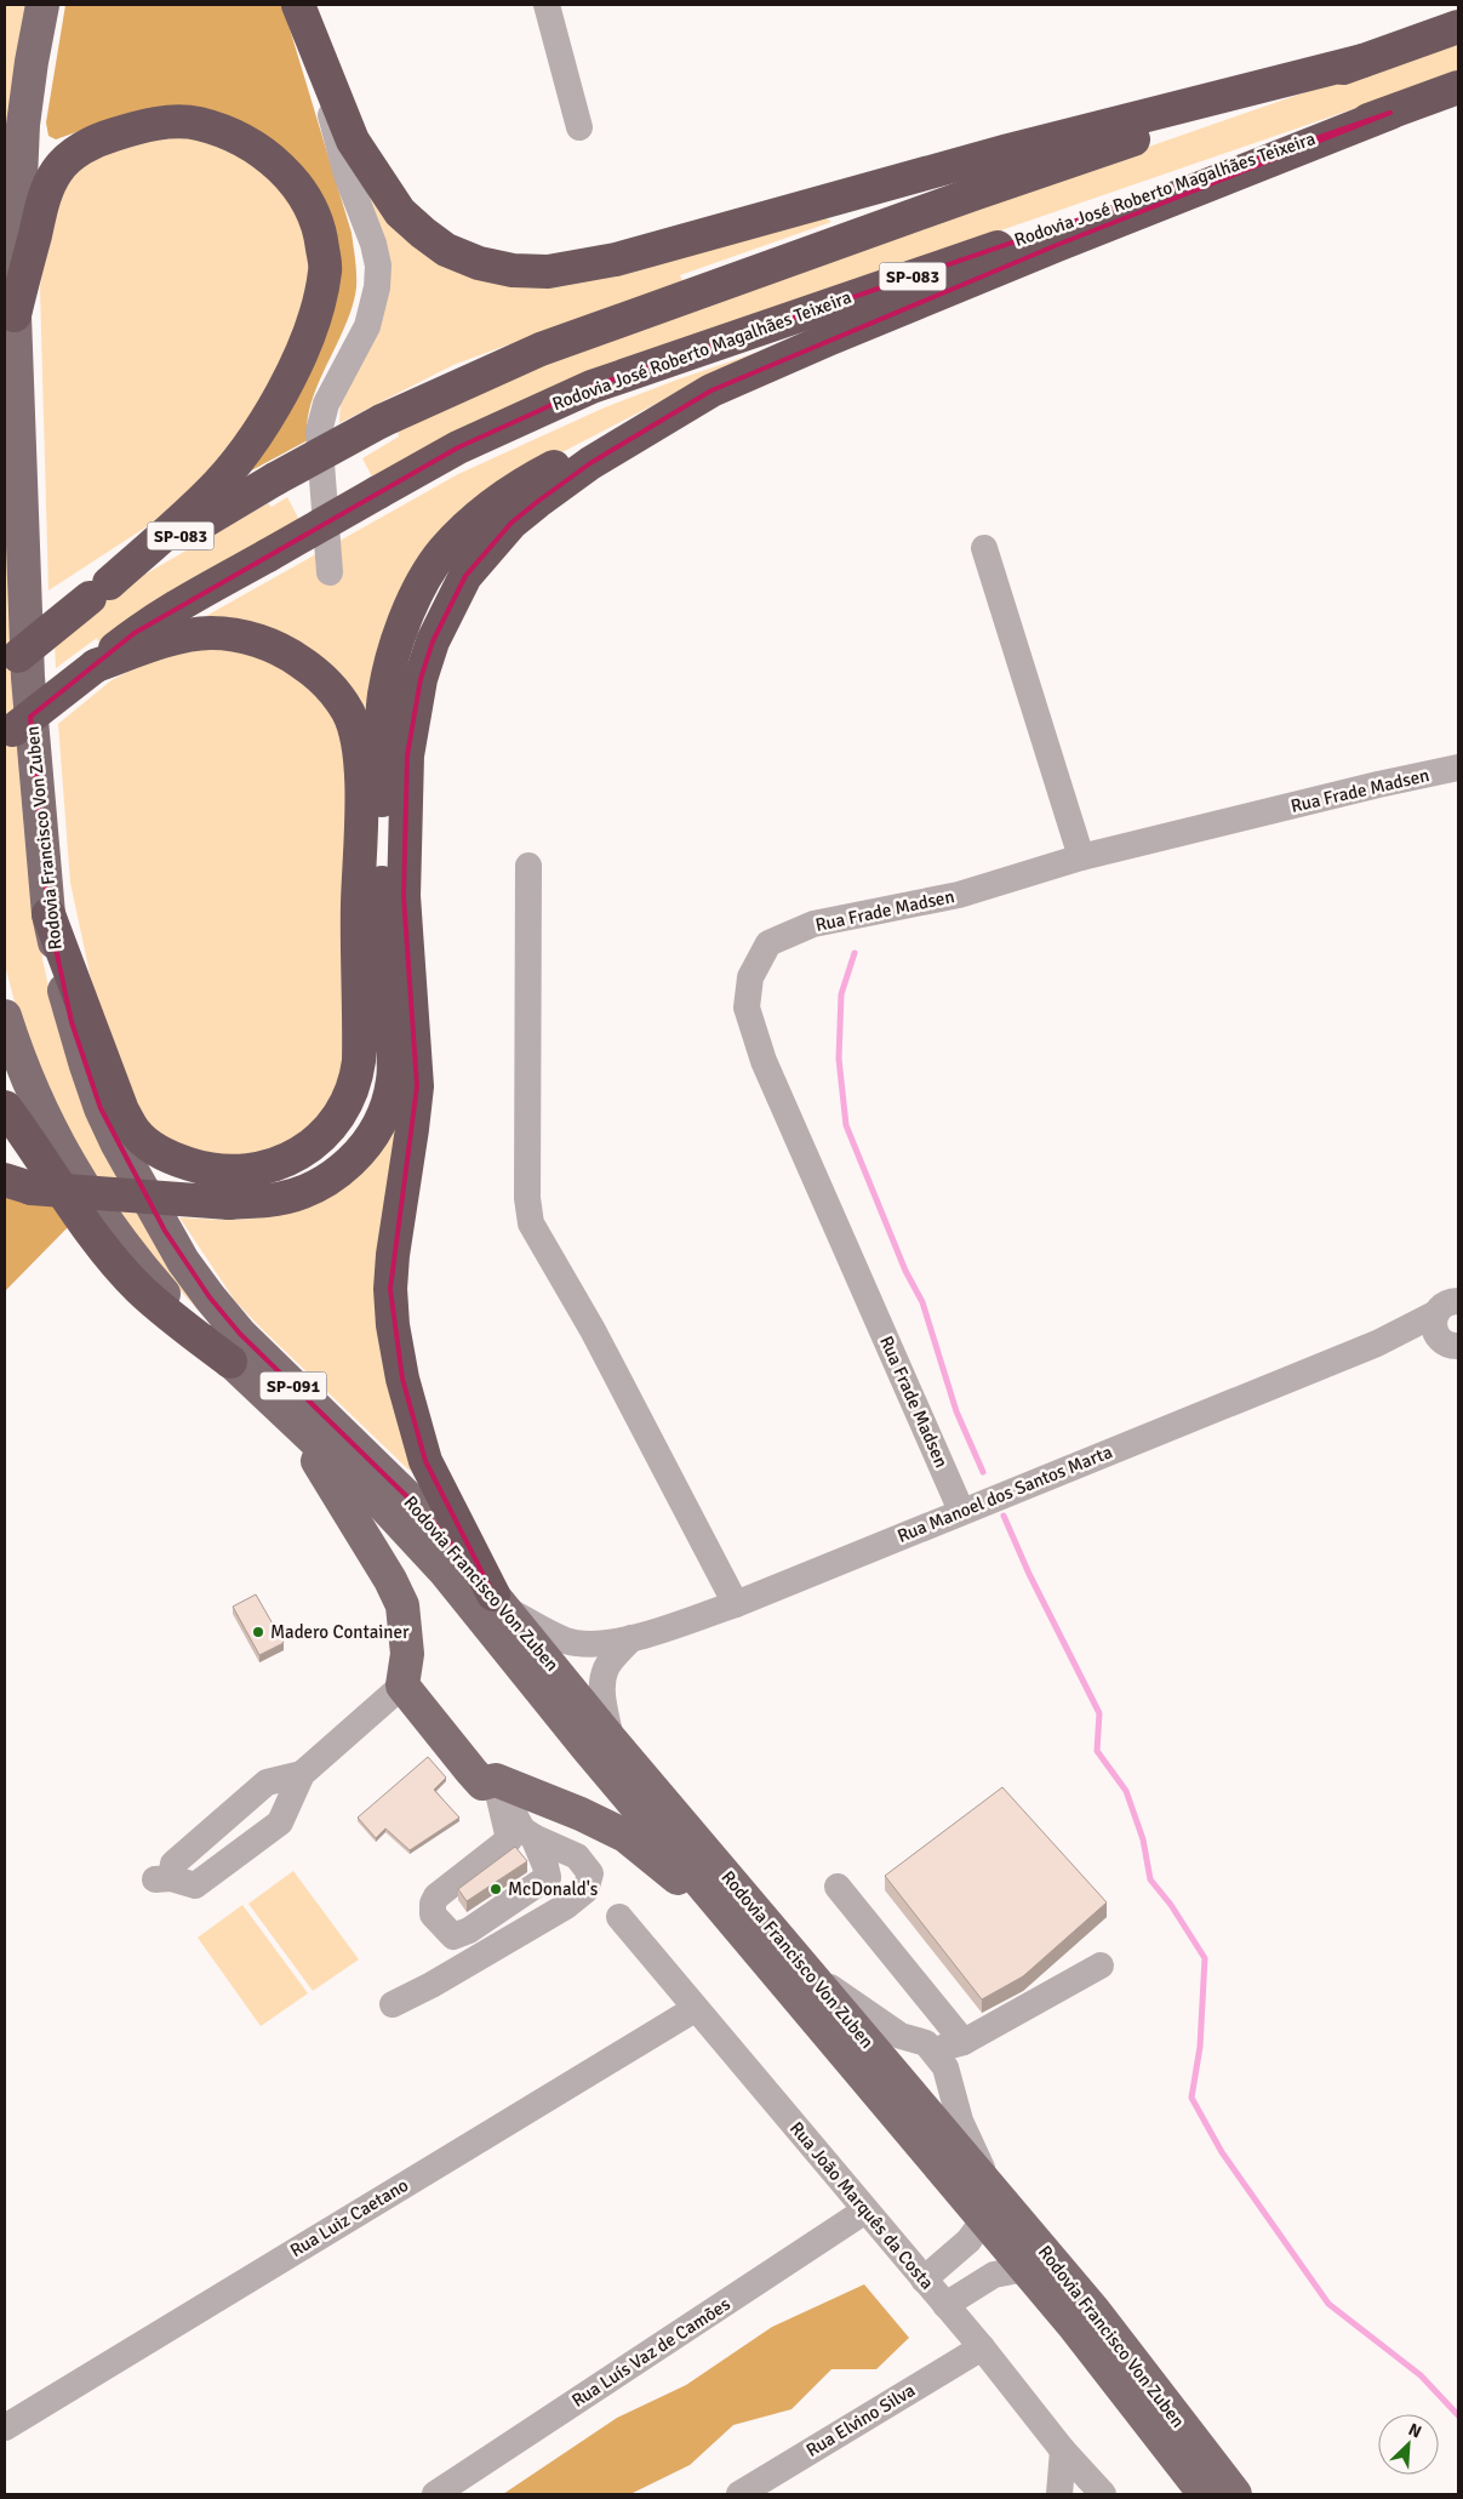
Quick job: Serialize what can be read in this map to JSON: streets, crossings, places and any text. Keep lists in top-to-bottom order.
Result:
{
  "streets": {
    "highway": ["Rodovia José Roberto Magalhães Teixeira", "SP-083"],
    "main road": ["Rodovia Francisco Von Zuben", "SP-091"],
    "street": [
      "Rua Frade Madsen",
      "Rua Manoel dos Santos Marta",
      "Rua João Marquês da Costa",
      "Rua Luiz Caetano",
      "Rua Luís Vaz de Camões",
      "Rua Elvino Silva"
    ]
  },
  "crossings": [
    ["Rua Frade Madsen", "Rua Manoel dos Santos Marta"],
    ["Rodovia Francisco Von Zuben", "Rua Manoel dos Santos Marta"],
    ["Rua João Marquês da Costa", "Rua Luiz Caetano"],
    ["Rua João Marquês da Costa", "Rua Luís Vaz de Camões"],
    ["Rua João Marquês da Costa", "Rua Elvino Silva"]
  ],
  "places": ["Madero Container", "McDonald's"],
  "north": "top right"
}
